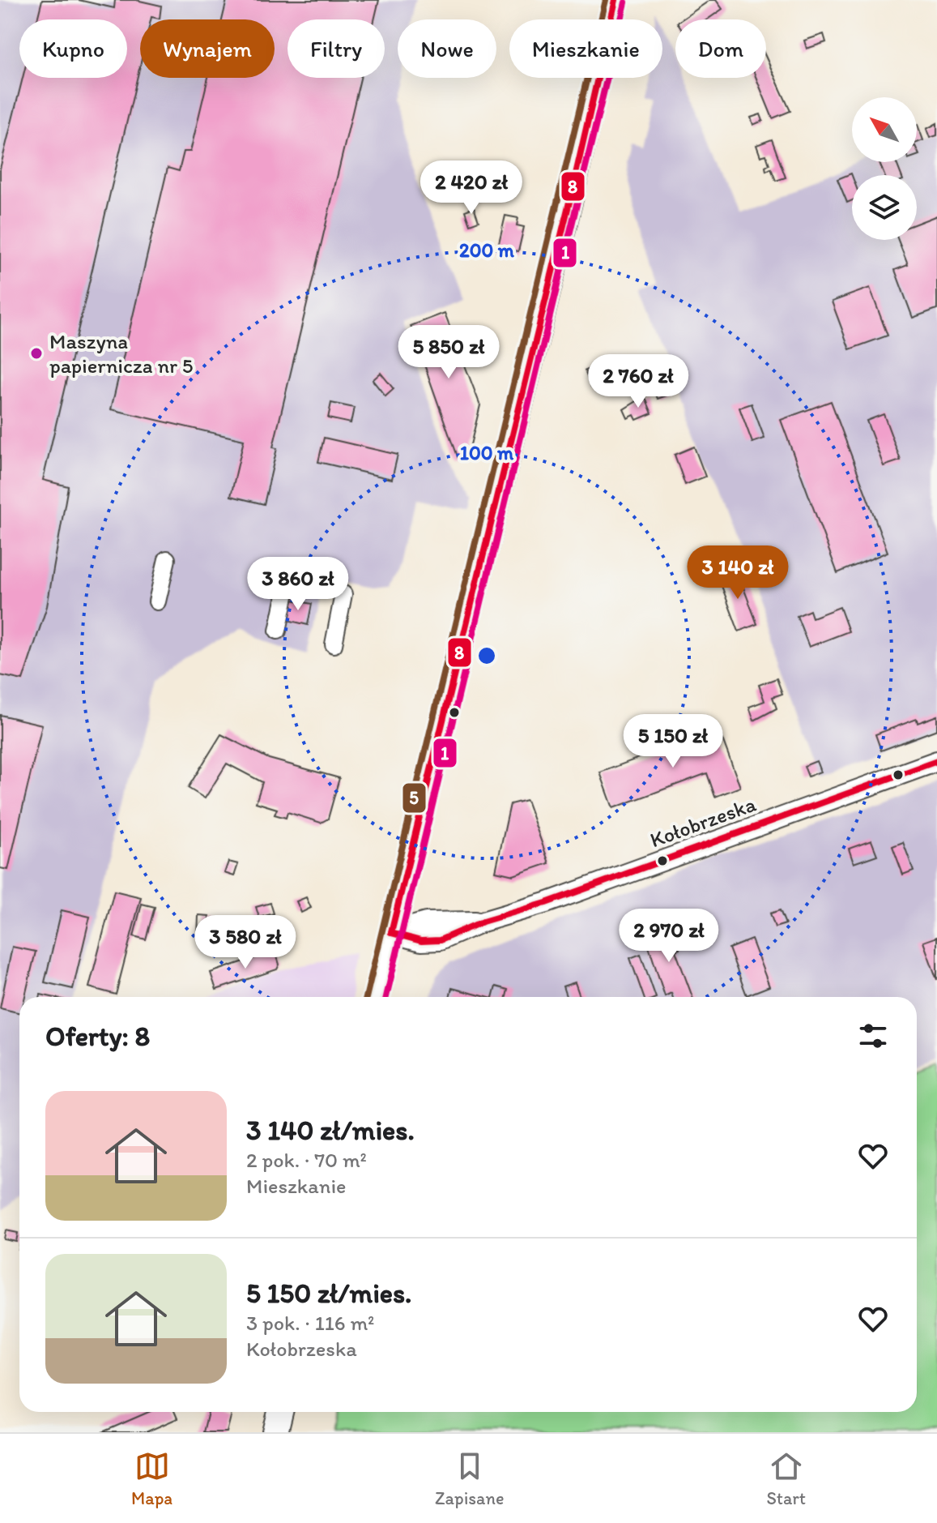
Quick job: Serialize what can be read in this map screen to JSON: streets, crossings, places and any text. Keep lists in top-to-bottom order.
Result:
{
  "streets": {
    "street": ["Kołobrzeska"]
  },
  "places": ["Maszyna papiernicza nr 5"],
  "lines": ["transit line 8", "transit line 5", "transit line 1"],
  "north": "top left",
  "page": {
    "chip": [
      "Kupno",
      "Wynajem",
      "Filtry",
      "Nowe",
      "Mieszkanie",
      "Dom"
    ],
    "price": [
      "2 420 zł",
      "5 850 zł",
      "2 760 zł",
      "3 140 zł",
      "3 860 zł",
      "5 150 zł",
      "2 970 zł",
      "3 580 zł"
    ],
    "heading": "Oferty: 8",
    "list": [
      {
        "name": "3 140 zł/mies.",
        "note": "2 pok. · 70 m² · Mieszkanie"
      },
      {
        "name": "5 150 zł/mies.",
        "note": "3 pok. · 116 m² · Kołobrzeska"
      }
    ],
    "tabs": ["Mapa", "Zapisane", "Start"]
  },
  "rings": ["200 m", "100 m"]
}
